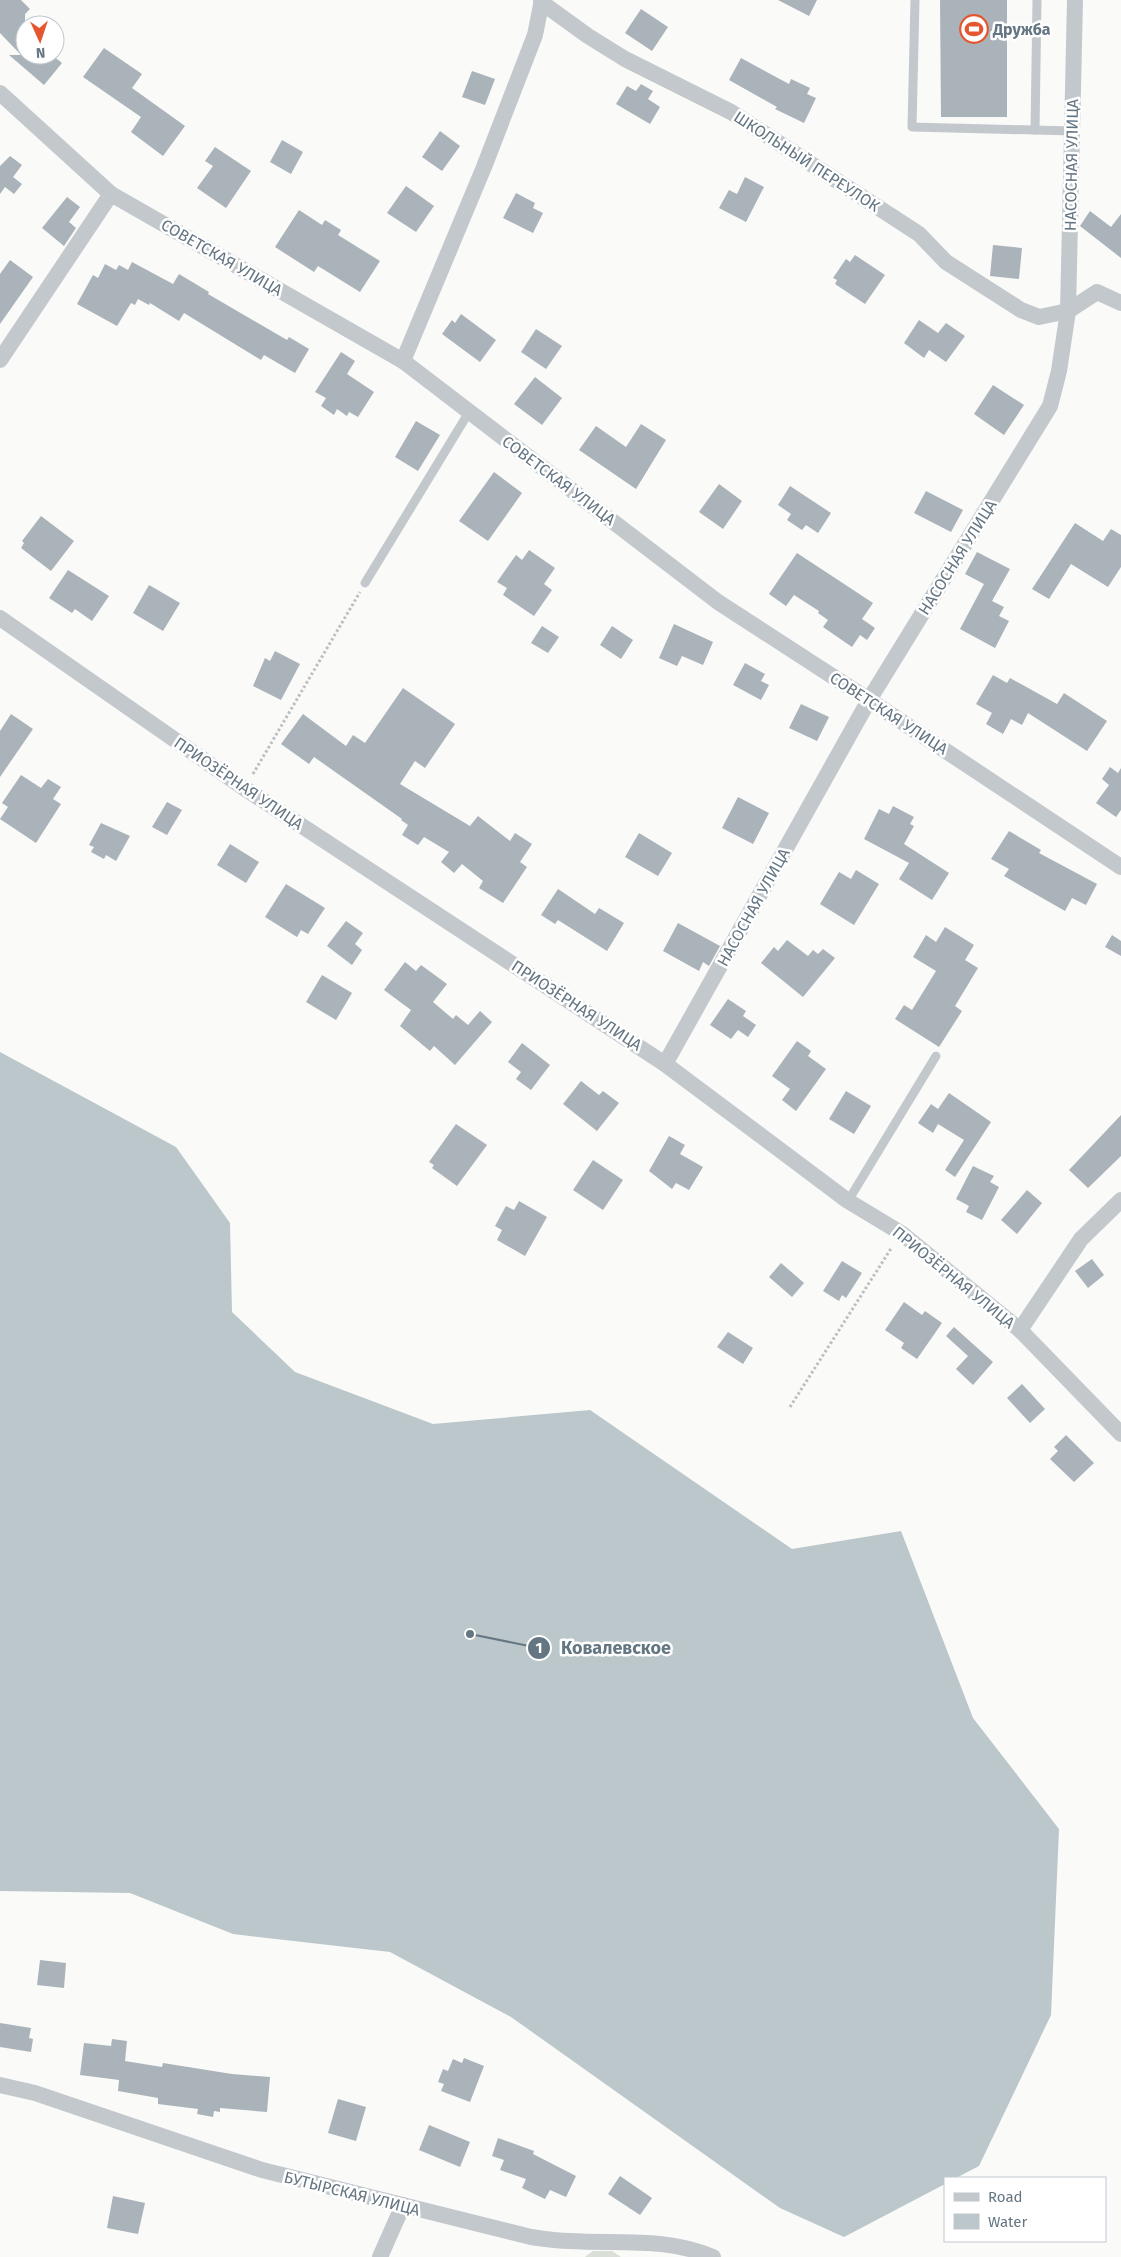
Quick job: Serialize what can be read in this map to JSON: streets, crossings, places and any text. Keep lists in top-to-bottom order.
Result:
{
  "streets": {
    "street": [
      "ШКОЛЬНЫЙ ПЕРЕУЛОК",
      "НАСОСНАЯ УЛИЦА",
      "СОВЕТСКАЯ УЛИЦА",
      "ПРИОЗЁРНАЯ УЛИЦА",
      "БУТЫРСКАЯ УЛИЦА"
    ]
  },
  "crossings": [
    ["ШКОЛЬНЫЙ ПЕРЕУЛОК", "НАСОСНАЯ УЛИЦА"],
    ["НАСОСНАЯ УЛИЦА", "СОВЕТСКАЯ УЛИЦА"],
    ["НАСОСНАЯ УЛИЦА", "ПРИОЗЁРНАЯ УЛИЦА"]
  ],
  "places": {
    "sports": ["Дружба"],
    "other": ["Ковалевское"]
  },
  "legend": ["Road", "Water"],
  "north": "bottom"
}
